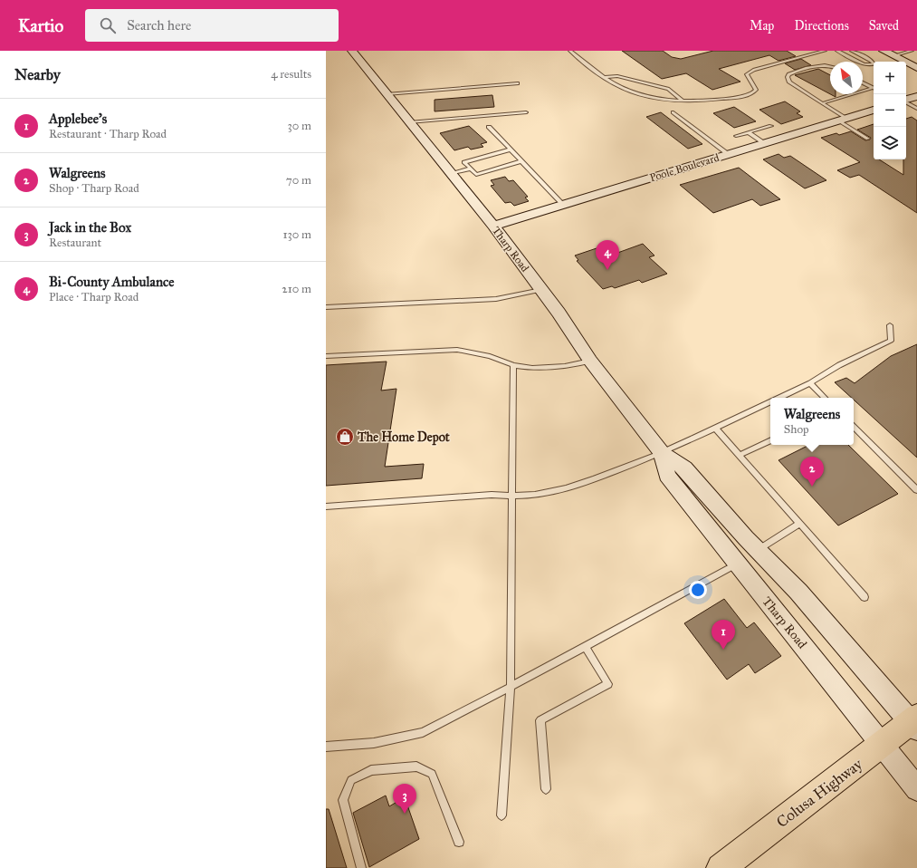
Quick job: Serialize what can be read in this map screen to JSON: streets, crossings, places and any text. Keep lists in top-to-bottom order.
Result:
{
  "streets": {
    "highway": ["Colusa Highway"],
    "street": ["Poole Boulevard", "Tharp Road"]
  },
  "crossings": [
    ["Poole Boulevard", "Tharp Road"],
    ["Tharp Road", "Colusa Highway"]
  ],
  "places": {
    "shop": ["The Home Depot"]
  },
  "north": "top left",
  "page": {
    "header": "Kartio",
    "search": "Search here",
    "nav": ["Map", "Directions", "Saved"],
    "heading": ["Nearby", "4 results"],
    "map_buttons": ["+", "−"],
    "list": [
      {
        "mark": "1",
        "name": "Applebee's",
        "note": "Restaurant · Tharp Road",
        "value": "30 m"
      },
      {
        "mark": "2",
        "name": "Walgreens",
        "note": "Shop · Tharp Road",
        "value": "70 m"
      },
      {
        "mark": "3",
        "name": "Jack in the Box",
        "note": "Restaurant",
        "value": "130 m"
      },
      {
        "mark": "4",
        "name": "Bi-County Ambulance",
        "note": "Place · Tharp Road",
        "value": "210 m"
      }
    ],
    "pins": [
      "4",
      "2",
      "1",
      "3"
    ],
    "popup": ["Walgreens", "Shop"]
  }
}
